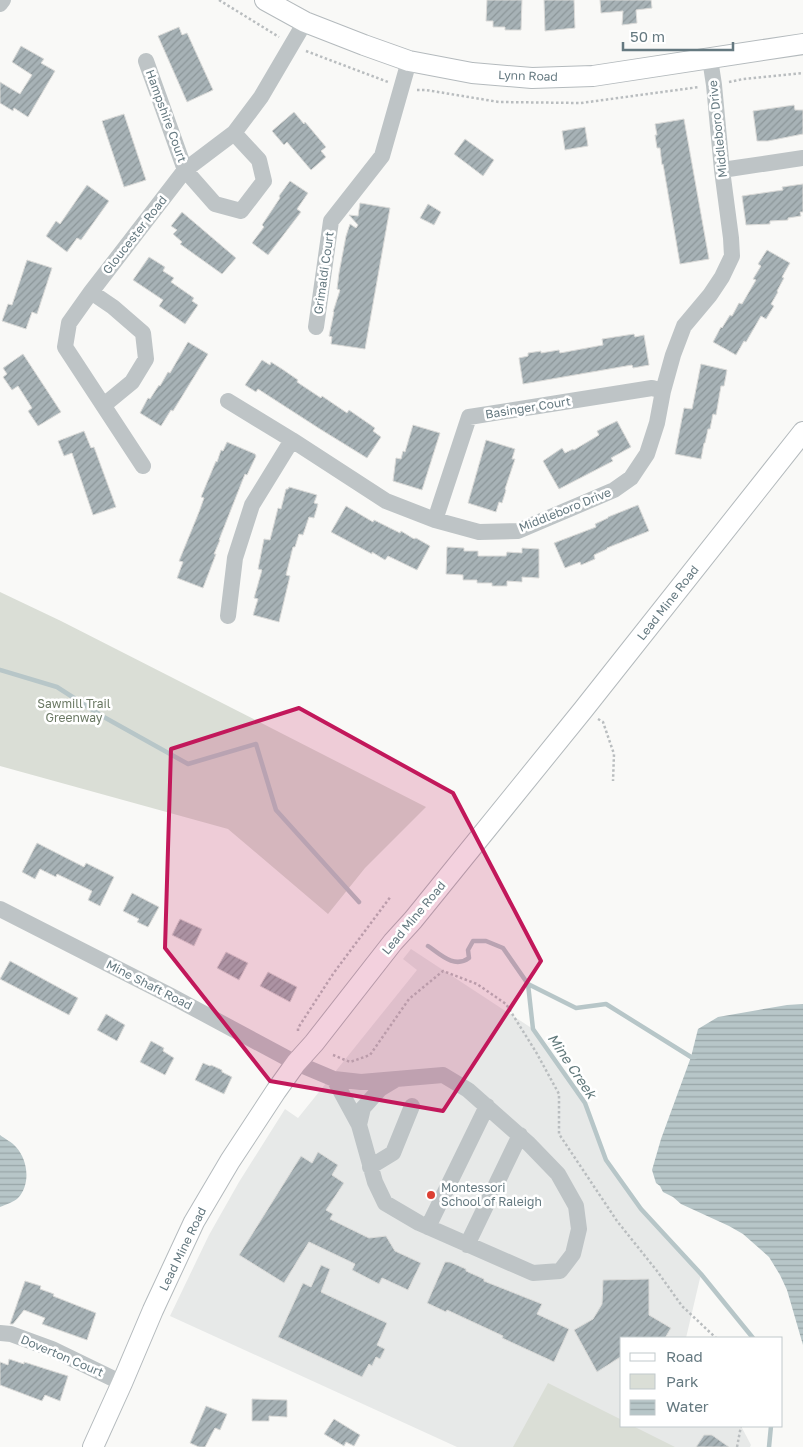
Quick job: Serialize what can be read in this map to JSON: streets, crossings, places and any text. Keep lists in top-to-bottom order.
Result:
{
  "streets": {
    "main road": ["Lynn Road", "Lead Mine Road"],
    "street": [
      "Hampshire Court",
      "Middleboro Drive",
      "Gloucester Road",
      "Grimaldi Court",
      "Basinger Court",
      "Mine Shaft Road",
      "Doverton Court"
    ]
  },
  "crossings": [
    ["Lynn Road", "Middleboro Drive"],
    ["Lynn Road", "Gloucester Road"],
    ["Lynn Road", "Grimaldi Court"],
    ["Hampshire Court", "Gloucester Road"],
    ["Middleboro Drive", "Basinger Court"],
    ["Lead Mine Road", "Mine Shaft Road"],
    ["Lead Mine Road", "Doverton Court"]
  ],
  "water": ["Mine Creek"],
  "parks": ["Sawmill Trail Greenway"],
  "places": ["Montessori School of Raleigh"],
  "legend": ["Road", "Park", "Water"],
  "scale_bar": "50 m"
}
